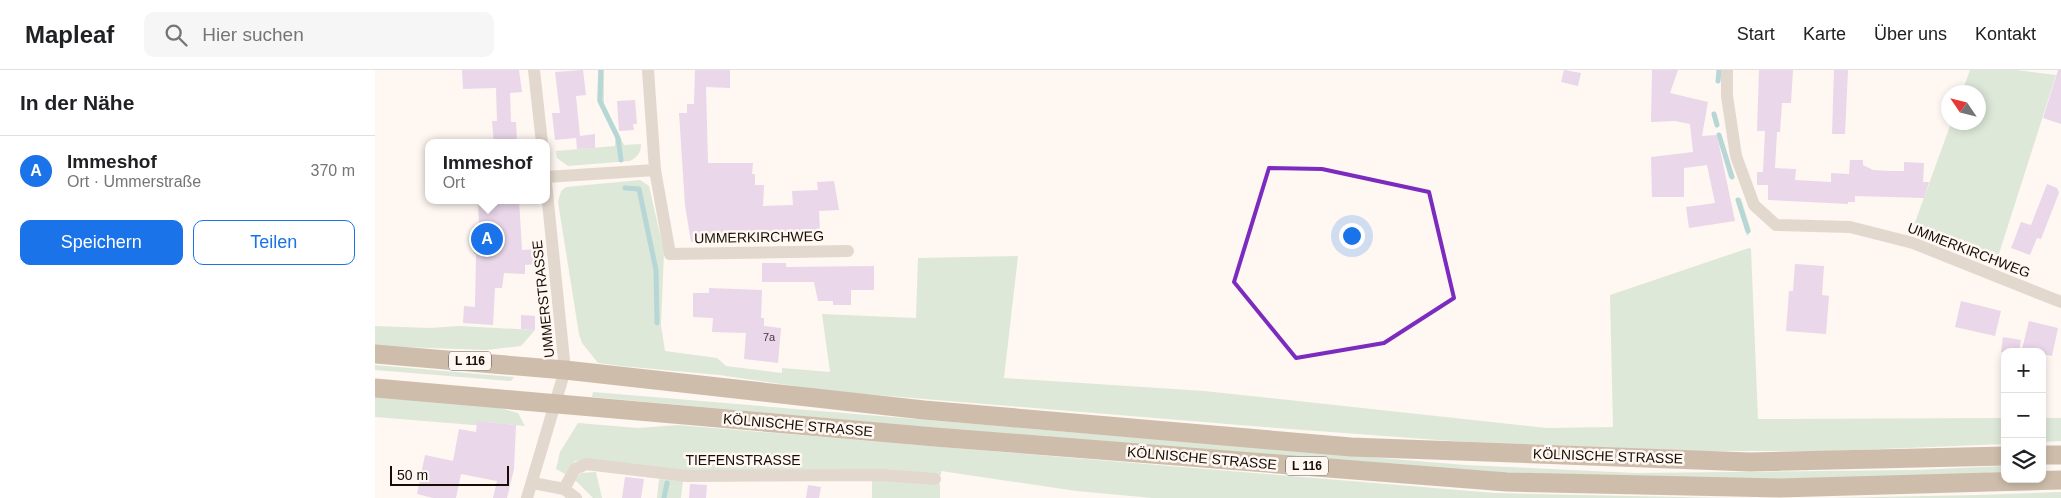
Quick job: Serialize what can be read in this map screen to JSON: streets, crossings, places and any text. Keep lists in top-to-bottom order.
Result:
{
  "streets": {
    "main road": ["L 116", "KÖLNISCHE STRASSE"],
    "street": ["UMMERKIRCHWEG", "UMMERSTRASSE", "TIEFENSTRASSE"]
  },
  "crossings": [
    ["UMMERSTRASSE", "KÖLNISCHE STRASSE"]
  ],
  "house_numbers": ["7a"],
  "scale_bar": "50 m",
  "north": "top left",
  "page": {
    "header": "Mapleaf",
    "search": "Hier suchen",
    "nav": [
      "Start",
      "Karte",
      "Über uns",
      "Kontakt"
    ],
    "heading": "In der Nähe",
    "list": [
      {
        "mark": "A",
        "name": "Immeshof",
        "note": "Ort · Ummerstraße",
        "value": "370 m"
      }
    ],
    "popup": ["Immeshof", "Ort"],
    "buttons": ["Speichern", "Teilen"],
    "pins": "A",
    "map_buttons": ["+", "−"],
    "scale": "50 m"
  }
}
